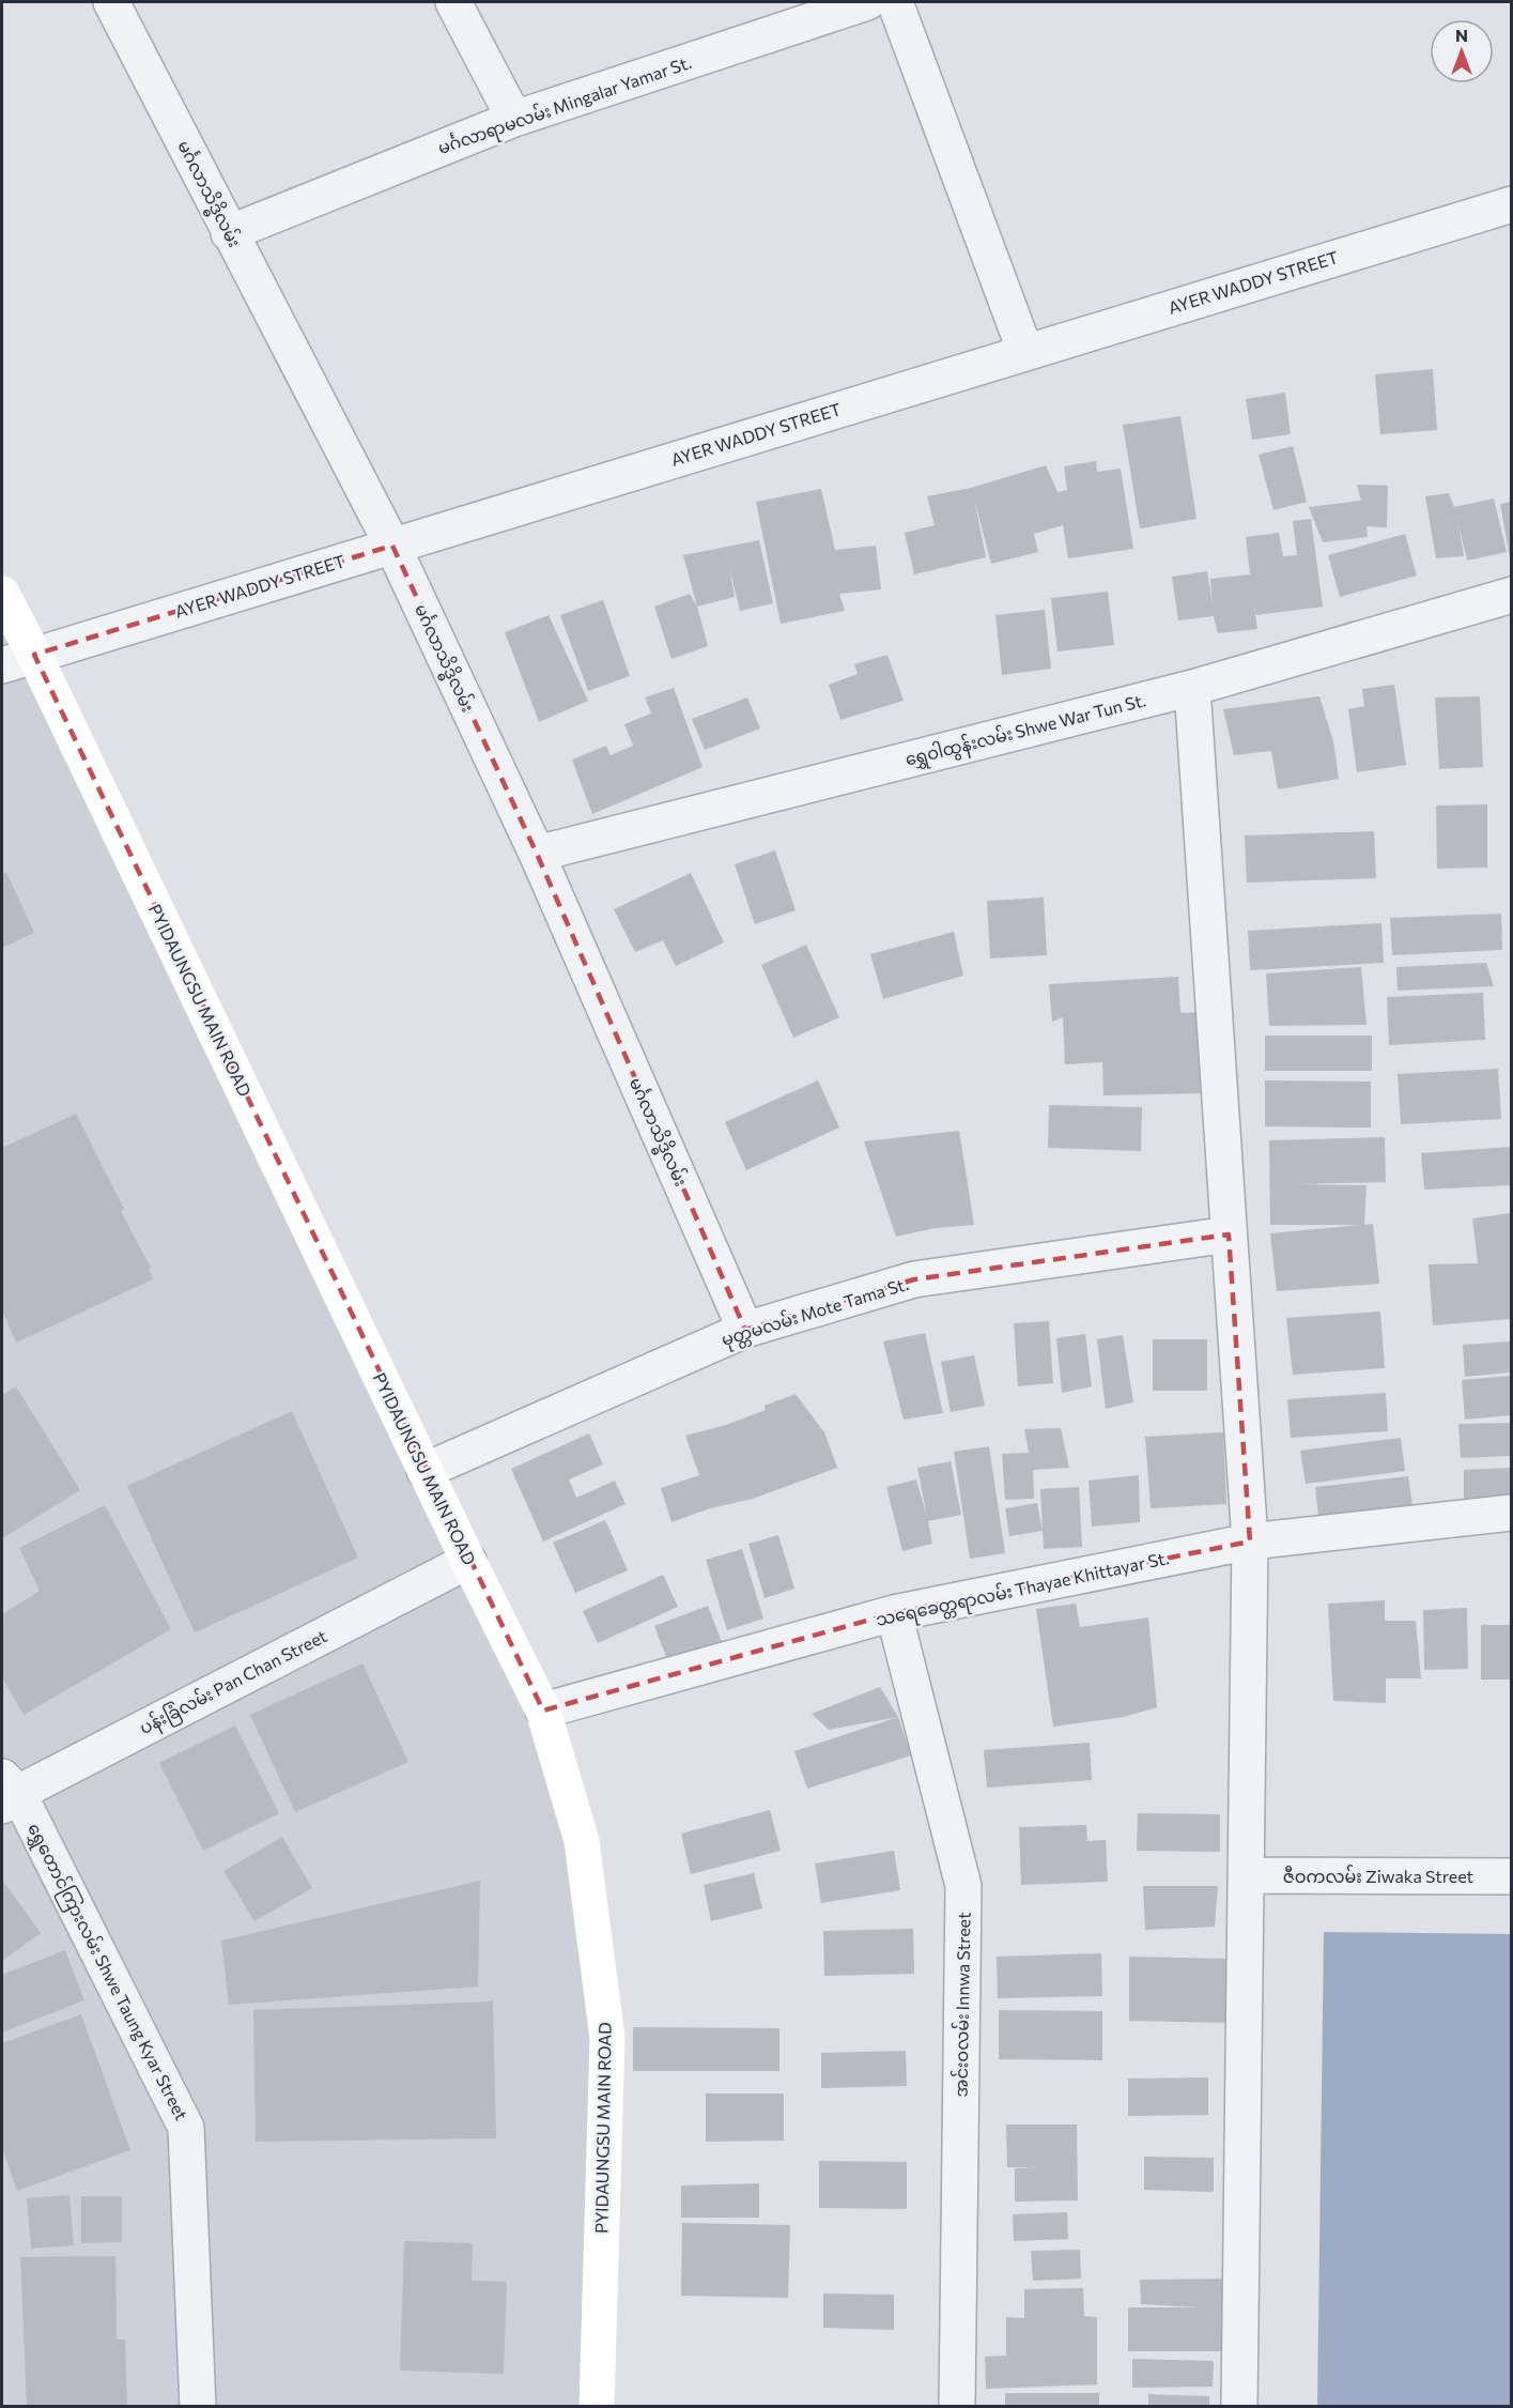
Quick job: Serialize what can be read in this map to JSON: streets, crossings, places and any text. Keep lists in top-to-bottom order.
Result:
{
  "streets": {
    "main road": ["PYIDAUNGSU MAIN ROAD"],
    "street": [
      "မင်္ဂလာရာမလမ်း Mingalar Yamar St.",
      "မင်္ဂလာသိဒ္ဓိလမ်း",
      "AYER WADDY STREET",
      "ရွှေဝါထွန်းလမ်း Shwe War Tun St.",
      "မုတ္တမလမ်း Mote Tama St.",
      "သရေခေတ္တရာလမ်း Thayae Khittayar St.",
      "ပန်းခြံလမ်း Pan Chan Street",
      "ဇီဝကလမ်း Ziwaka Street",
      "ရွှေတောင်ကြားလမ်း Shwe Taung Kyar Street",
      "အင်းဝလမ်း Innwa Street"
    ]
  },
  "crossings": [
    ["မင်္ဂလာရာမလမ်း Mingalar Yamar St.", "မင်္ဂလာသိဒ္ဓိလမ်း"],
    ["မင်္ဂလာသိဒ္ဓိလမ်း", "AYER WADDY STREET"],
    ["မင်္ဂလာသိဒ္ဓိလမ်း", "ရွှေဝါထွန်းလမ်း Shwe War Tun St."],
    ["မင်္ဂလာသိဒ္ဓိလမ်း", "မုတ္တမလမ်း Mote Tama St."],
    ["AYER WADDY STREET", "PYIDAUNGSU MAIN ROAD"],
    ["PYIDAUNGSU MAIN ROAD", "မုတ္တမလမ်း Mote Tama St."],
    ["PYIDAUNGSU MAIN ROAD", "သရေခေတ္တရာလမ်း Thayae Khittayar St."],
    ["PYIDAUNGSU MAIN ROAD", "ပန်းခြံလမ်း Pan Chan Street"],
    ["သရေခေတ္တရာလမ်း Thayae Khittayar St.", "အင်းဝလမ်း Innwa Street"],
    ["ပန်းခြံလမ်း Pan Chan Street", "ရွှေတောင်ကြားလမ်း Shwe Taung Kyar Street"]
  ],
  "north": "top"
}
